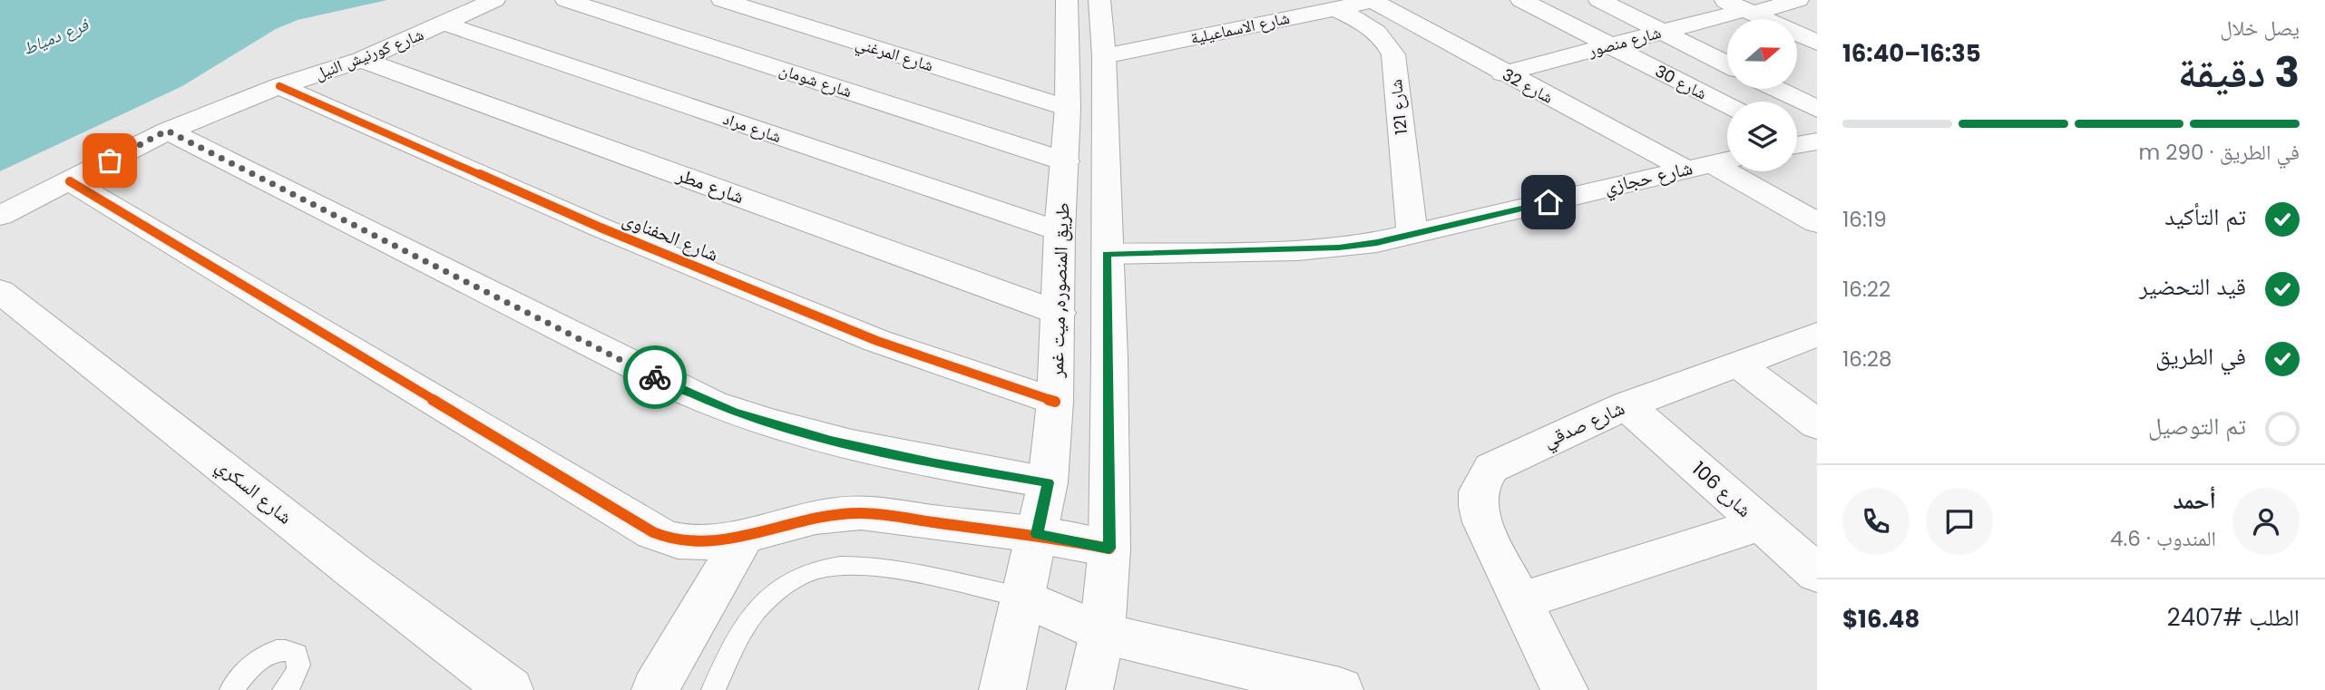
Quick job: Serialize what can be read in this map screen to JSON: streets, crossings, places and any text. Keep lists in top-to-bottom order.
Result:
{
  "streets": {
    "street": [
      "شارع الاسماعيلية",
      "شارع منصور",
      "شارع كورنيش النيل",
      "شارع المرغني",
      "شارع شومان",
      "شارع 30",
      "شارع 32",
      "شارع 121",
      "شارع مراد",
      "شارع حجازي",
      "شارع مطر",
      "شارع الحفناوى",
      "طريق المنصوره, ميت غمر",
      "شارع صدقي",
      "شارع 106",
      "شارع السكري"
    ]
  },
  "crossings": [
    ["شارع الاسماعيلية", "شارع 32"],
    ["شارع الاسماعيلية", "شارع 121"],
    ["شارع منصور", "شارع 30"],
    ["شارع منصور", "شارع 32"],
    ["شارع كورنيش النيل", "شارع مراد"],
    ["شارع كورنيش النيل", "شارع مطر"],
    ["شارع كورنيش النيل", "شارع الحفناوى"],
    ["شارع المرغني", "طريق المنصوره, ميت غمر"],
    ["شارع شومان", "طريق المنصوره, ميت غمر"],
    ["شارع 32", "شارع حجازي"],
    ["شارع 121", "شارع حجازي"],
    ["شارع مراد", "طريق المنصوره, ميت غمر"],
    ["شارع مطر", "طريق المنصوره, ميت غمر"],
    ["شارع الحفناوى", "طريق المنصوره, ميت غمر"],
    ["شارع صدقي", "شارع 106"]
  ],
  "water": ["فرع دمياط"],
  "north": "right",
  "page": {
    "heading": ["3 دقيقة", "يصل خلال", "16:35–16:40"],
    "panel": [
      "أحمد",
      "المندوب · 4.6",
      "الطلب #2407",
      "$16.48"
    ],
    "bar": "في الطريق · 290 m",
    "list": [
      ["تم التأكيد", "16:19"],
      ["قيد التحضير", "16:22"],
      ["في الطريق", "16:28"],
      "تم التوصيل"
    ]
  }
}
